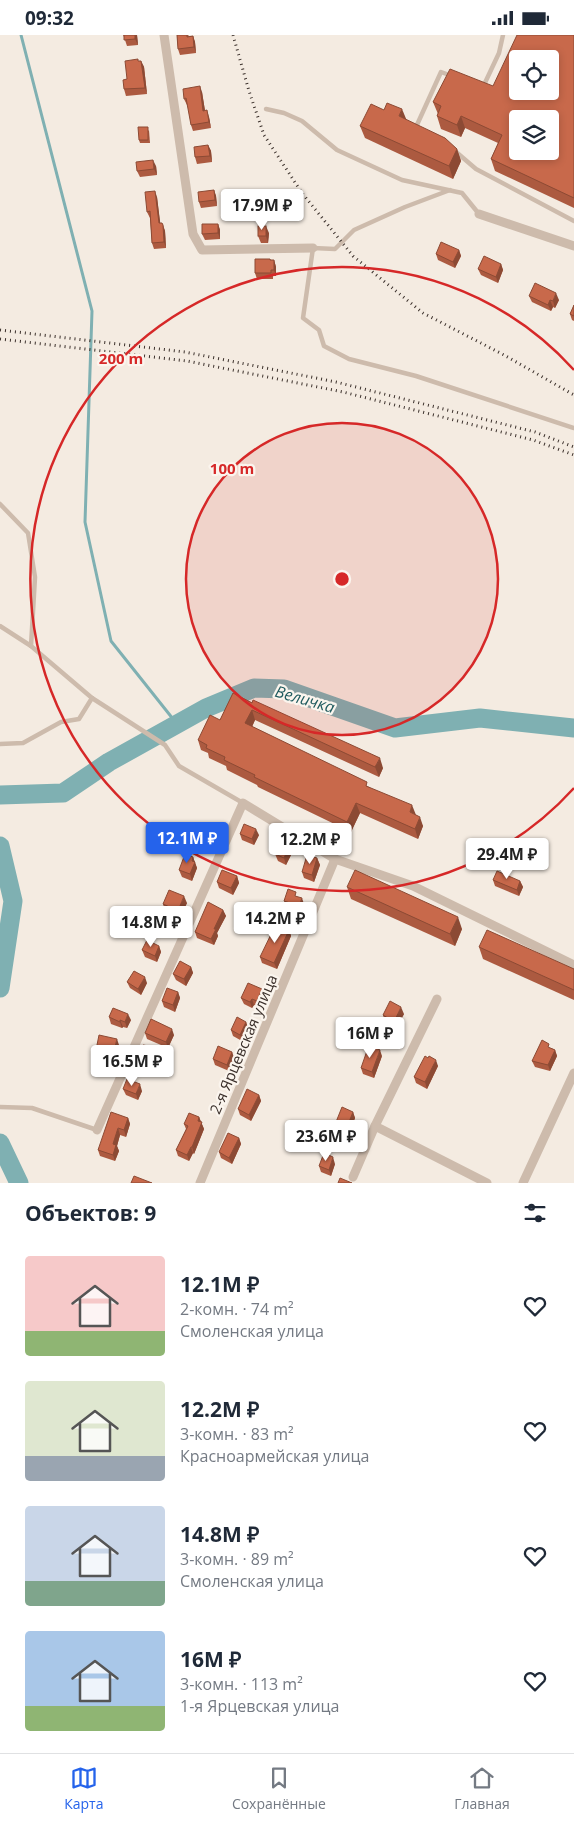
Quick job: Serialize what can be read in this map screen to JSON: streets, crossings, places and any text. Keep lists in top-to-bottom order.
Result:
{
  "streets": {
    "street": ["2-я Ярцевская улица"]
  },
  "water": ["Величка"],
  "page": {
    "status": "09:32",
    "price": [
      "17.9M ₽",
      "12.1M ₽",
      "12.2M ₽",
      "29.4M ₽",
      "14.2M ₽",
      "14.8M ₽",
      "16M ₽",
      "16.5M ₽",
      "23.6M ₽"
    ],
    "heading": "Объектов: 9",
    "list": [
      {
        "name": "12.1M ₽",
        "note": "2-комн. · 74 m² · Смоленская улица"
      },
      {
        "name": "12.2M ₽",
        "note": "3-комн. · 83 m² · Красноармейская улица"
      },
      {
        "name": "14.8M ₽",
        "note": "3-комн. · 89 m² · Смоленская улица"
      },
      {
        "name": "16M ₽",
        "note": "3-комн. · 113 m² · 1-я Ярцевская улица"
      }
    ],
    "tabs": ["Карта", "Сохранённые", "Главная"]
  },
  "rings": ["200 m", "100 m"]
}
